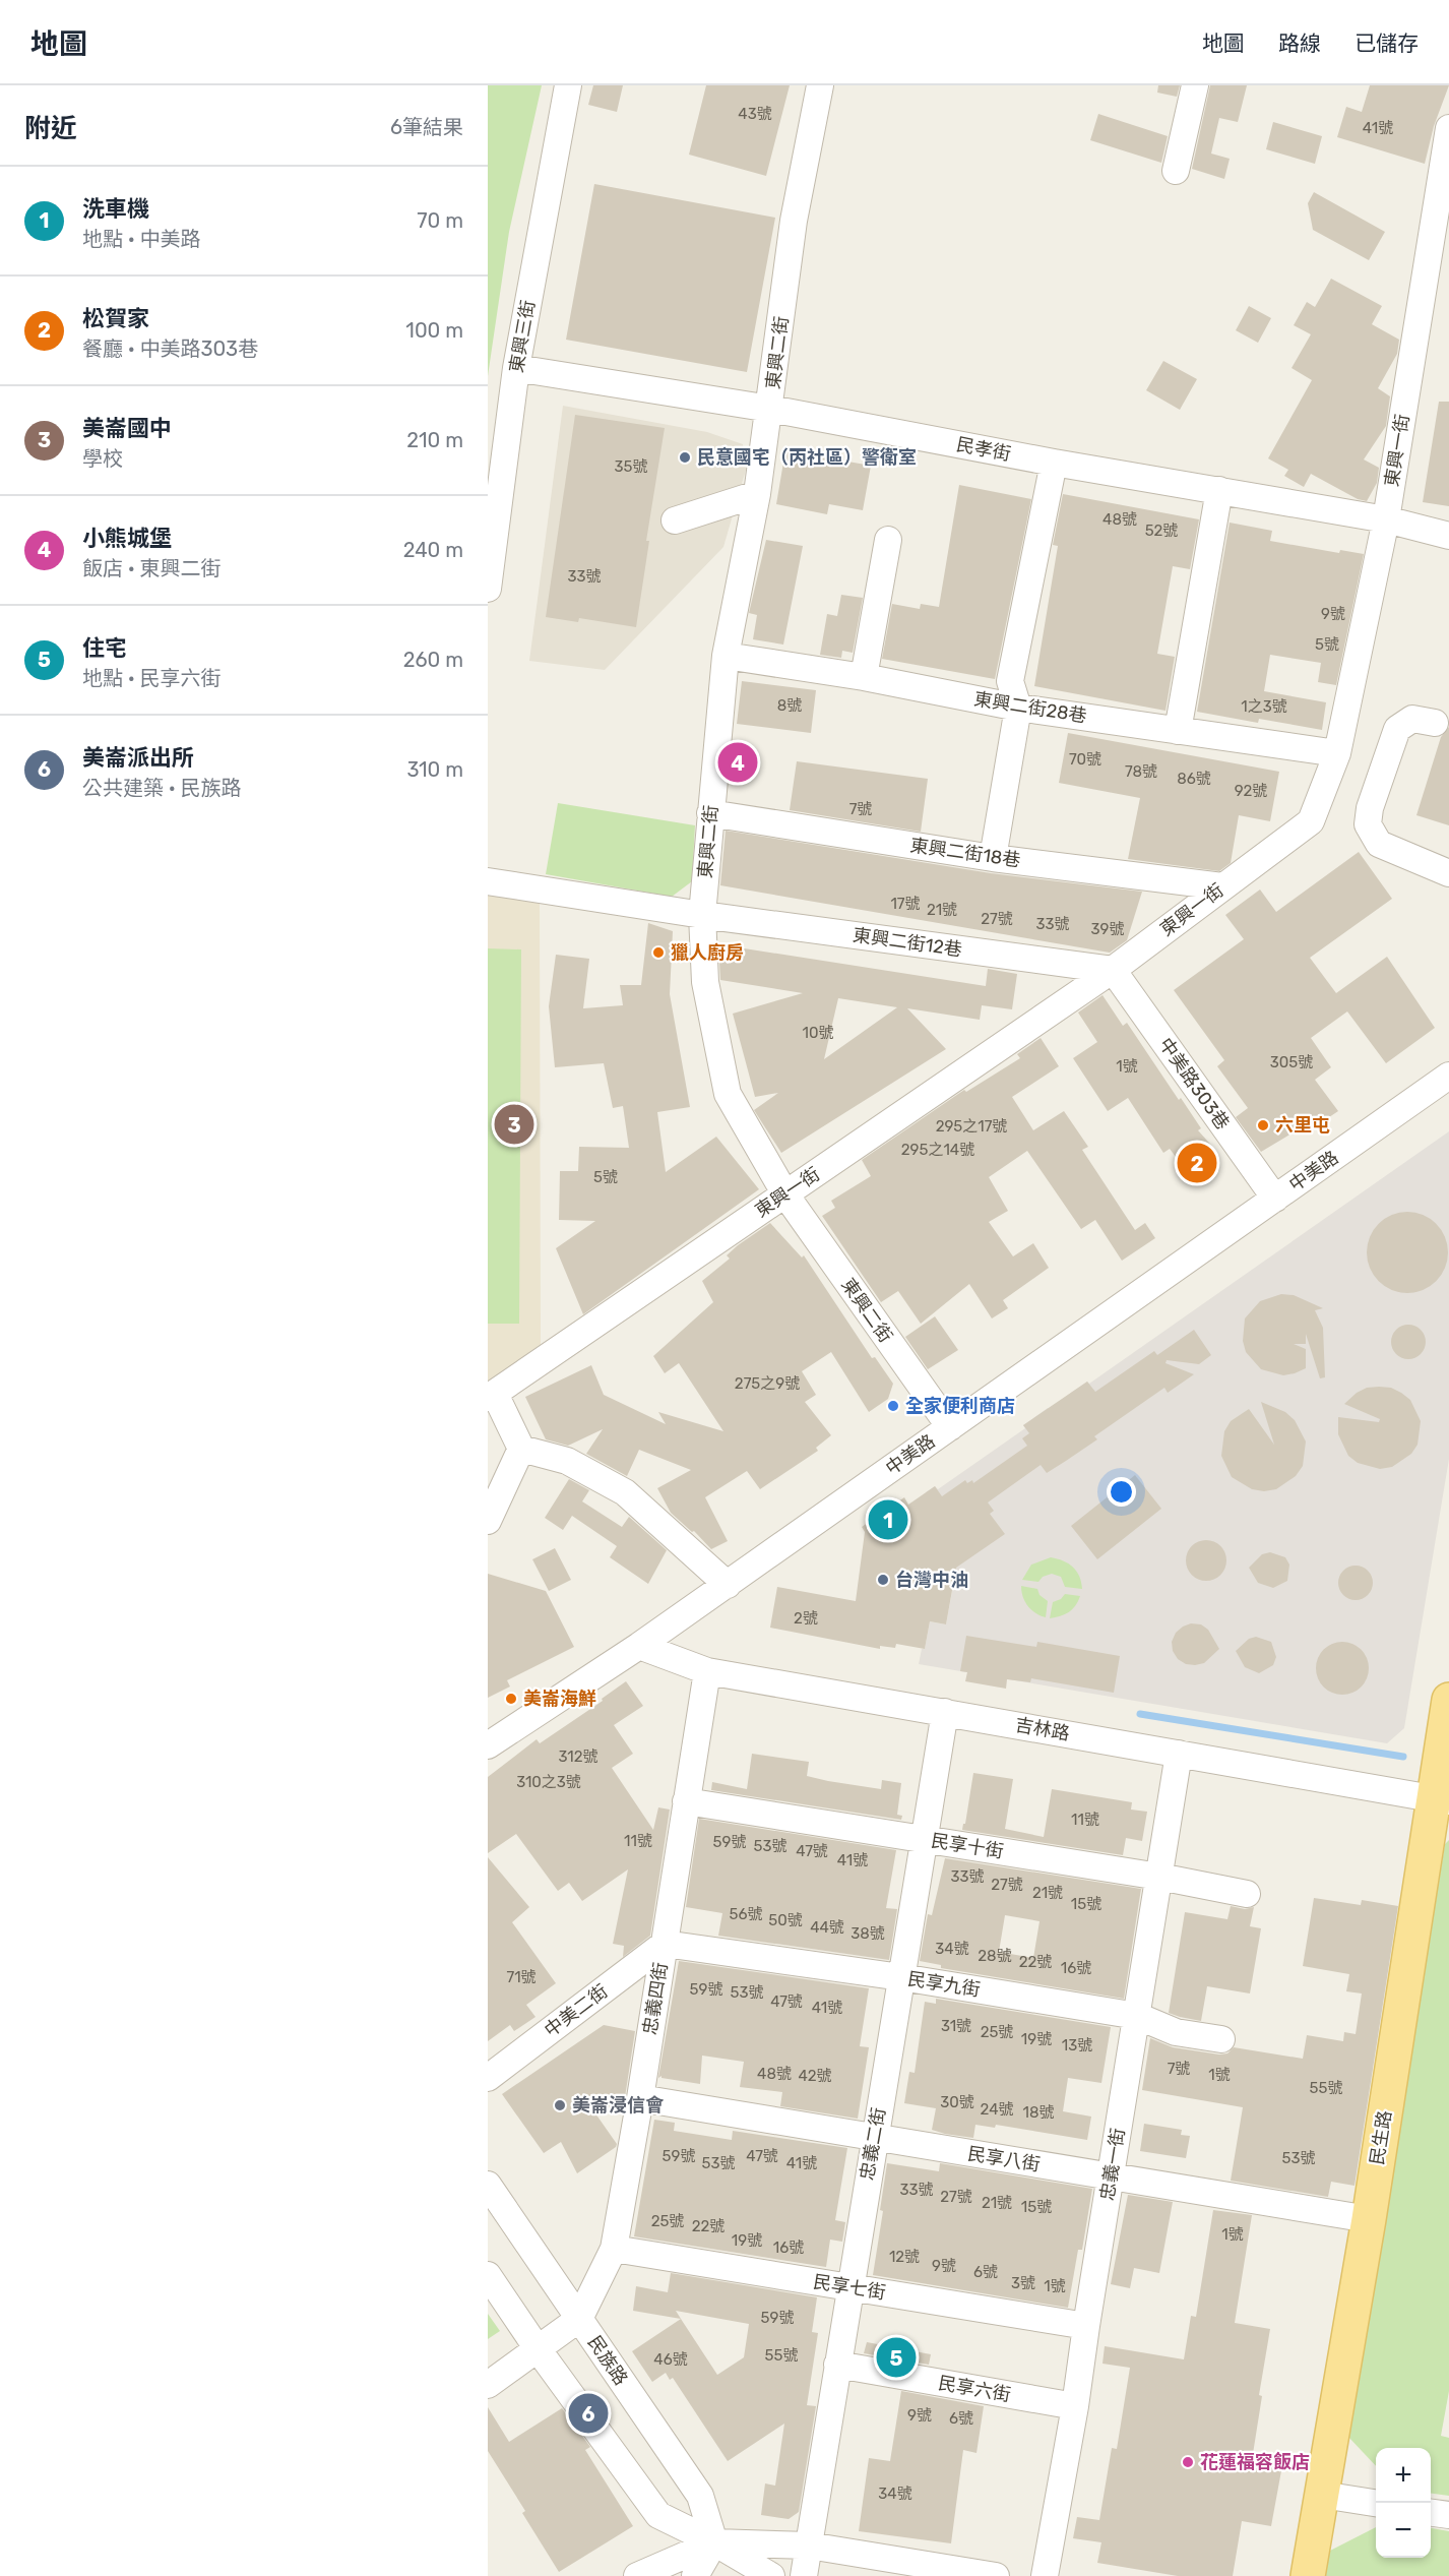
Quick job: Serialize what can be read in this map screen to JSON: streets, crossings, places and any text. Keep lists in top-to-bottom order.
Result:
{
  "streets": {
    "main road": ["民生路"],
    "street": [
      "東興三街",
      "東興二街",
      "民孝街",
      "東興一街",
      "東興二街28巷",
      "東興二街18巷",
      "東興二街12巷",
      "中美路303巷",
      "中美路",
      "吉林路",
      "民享十街",
      "民享九街",
      "忠義四街",
      "中美二街",
      "忠義二街",
      "民享八街",
      "忠義一街",
      "民享七街",
      "民族路",
      "民享六街"
    ]
  },
  "crossings": [
    ["東興三街", "民孝街"],
    ["東興二街", "民孝街"],
    ["東興二街", "東興一街"],
    ["東興二街", "東興二街28巷"],
    ["東興二街", "東興二街18巷"],
    ["東興二街", "東興二街12巷"],
    ["東興二街", "中美路"],
    ["民孝街", "東興一街"],
    ["東興一街", "東興二街28巷"],
    ["東興一街", "東興二街18巷"],
    ["東興一街", "東興二街12巷"],
    ["東興一街", "中美路303巷"],
    ["東興二街12巷", "中美路303巷"],
    ["中美路303巷", "中美路"],
    ["中美路", "吉林路"],
    ["吉林路", "忠義四街"],
    ["吉林路", "民生路"],
    ["吉林路", "忠義二街"],
    ["吉林路", "忠義一街"],
    ["民享十街", "忠義四街"],
    ["民享十街", "忠義二街"],
    ["民享十街", "忠義一街"],
    ["民享九街", "忠義四街"],
    ["民享九街", "中美二街"],
    ["民享九街", "忠義二街"],
    ["民享九街", "忠義一街"],
    ["忠義四街", "中美二街"],
    ["忠義四街", "民享八街"],
    ["忠義四街", "民享七街"],
    ["忠義四街", "民族路"],
    ["民生路", "民享八街"],
    ["忠義二街", "民享八街"],
    ["忠義二街", "民享七街"],
    ["忠義二街", "民享六街"],
    ["民享八街", "忠義一街"],
    ["忠義一街", "民享七街"],
    ["忠義一街", "民享六街"]
  ],
  "places": [
    "民意國宅（丙社區）警衛室",
    "獵人廚房",
    "六里屯",
    "全家便利商店",
    "台灣中油",
    "美崙海鮮",
    "美崙浸信會",
    "花蓮福容飯店"
  ],
  "house_numbers": [
    "43號",
    "41號",
    "35號",
    "48號",
    "52號",
    "33號",
    "9號",
    "5號",
    "8號",
    "1之3號",
    "70號",
    "78號",
    "86號",
    "92號",
    "7號",
    "17號",
    "21號",
    "27號",
    "33號",
    "39號",
    "10號",
    "305號",
    "1號",
    "295之17號",
    "295之14號",
    "5號",
    "275之9號",
    "2號",
    "312號",
    "310之3號",
    "11號",
    "11號",
    "59號",
    "53號",
    "47號",
    "41號",
    "33號",
    "27號",
    "21號",
    "15號",
    "56號",
    "50號",
    "44號",
    "38號",
    "34號",
    "28號",
    "22號",
    "16號",
    "71號",
    "59號",
    "53號",
    "47號",
    "41號",
    "31號",
    "25號",
    "19號",
    "13號",
    "7號",
    "48號",
    "1號",
    "42號",
    "55號",
    "30號",
    "24號",
    "18號",
    "59號",
    "47號",
    "53號",
    "53號",
    "41號",
    "33號",
    "27號",
    "21號",
    "15號",
    "25號",
    "22號",
    "1號",
    "19號",
    "16號",
    "12號",
    "9號",
    "6號",
    "3號",
    "1號",
    "59號",
    "55號",
    "46號",
    "9號",
    "6號",
    "34號"
  ],
  "page": {
    "header": "地圖",
    "nav": ["地圖", "路線", "已儲存"],
    "heading": ["附近", "6筆結果"],
    "list": [
      {
        "mark": "1",
        "name": "洗車機",
        "note": "地點 · 中美路",
        "value": "70 m"
      },
      {
        "mark": "2",
        "name": "松賀家",
        "note": "餐廳 · 中美路303巷",
        "value": "100 m"
      },
      {
        "mark": "3",
        "name": "美崙國中",
        "note": "學校",
        "value": "210 m"
      },
      {
        "mark": "4",
        "name": "小熊城堡",
        "note": "飯店 · 東興二街",
        "value": "240 m"
      },
      {
        "mark": "5",
        "name": "住宅",
        "note": "地點 · 民享六街",
        "value": "260 m"
      },
      {
        "mark": "6",
        "name": "美崙派出所",
        "note": "公共建築 · 民族路",
        "value": "310 m"
      }
    ],
    "pins": [
      "4",
      "3",
      "2",
      "1",
      "5",
      "6"
    ],
    "map_buttons": ["+", "−"]
  }
}
